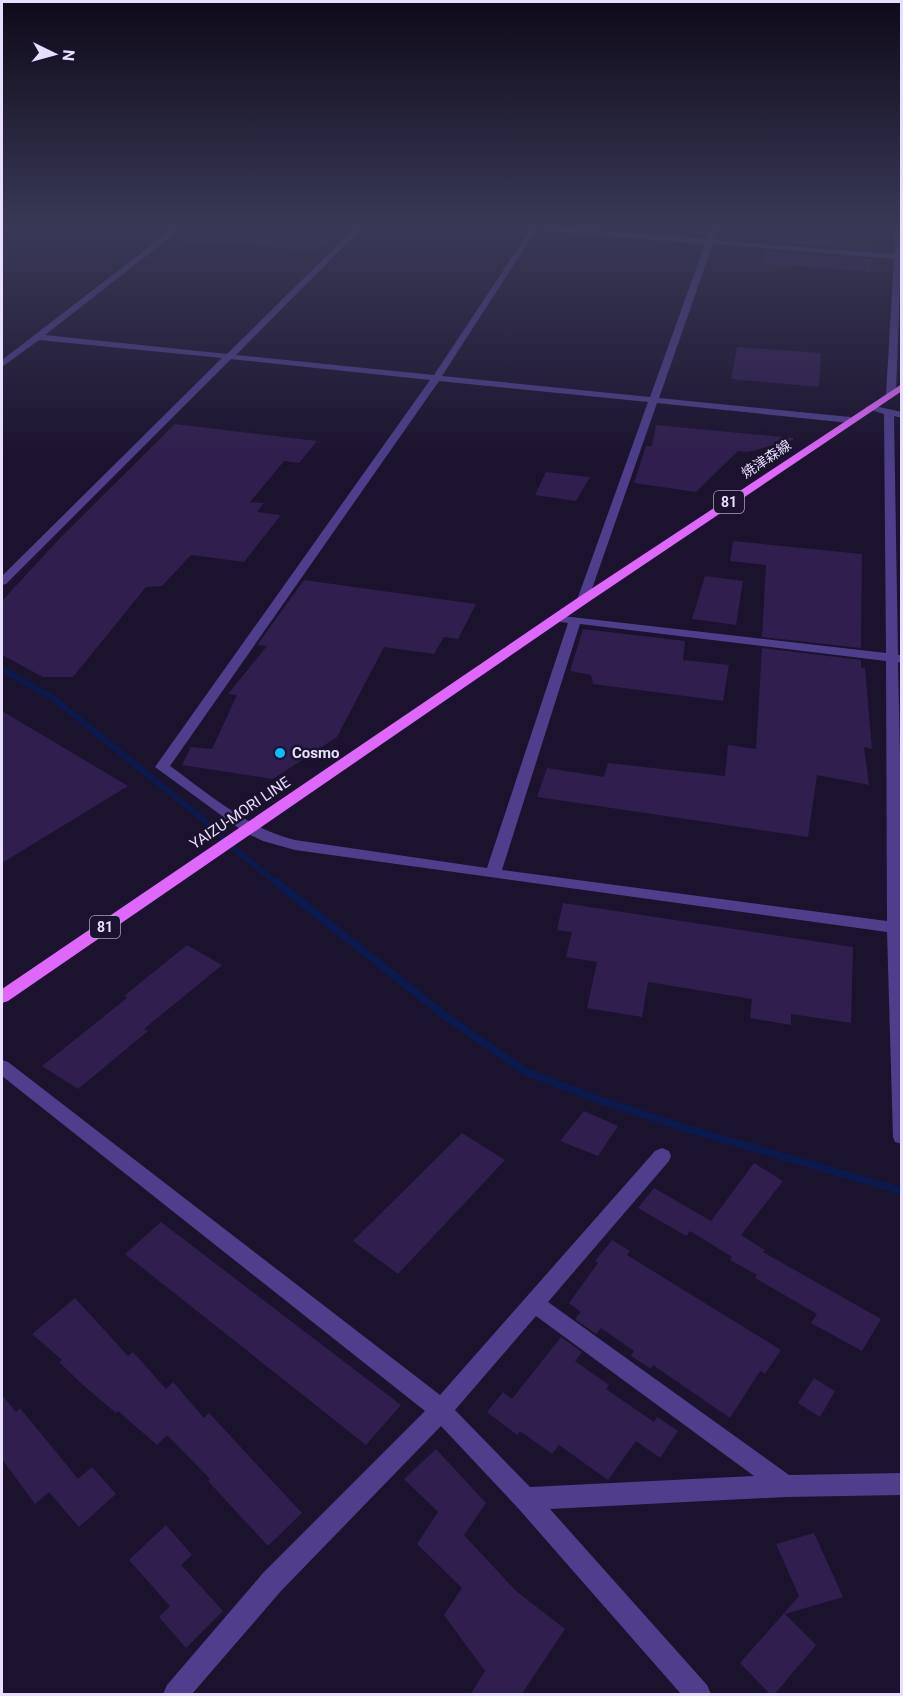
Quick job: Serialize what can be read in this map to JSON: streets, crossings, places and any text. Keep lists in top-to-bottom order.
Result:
{
  "streets": {
    "main road": ["焼津森線", "81", "YAIZU-MORI LINE"]
  },
  "crossings": [
    ["焼津森線", "YAIZU-MORI LINE"]
  ],
  "places": ["Cosmo"],
  "north": "right"
}
